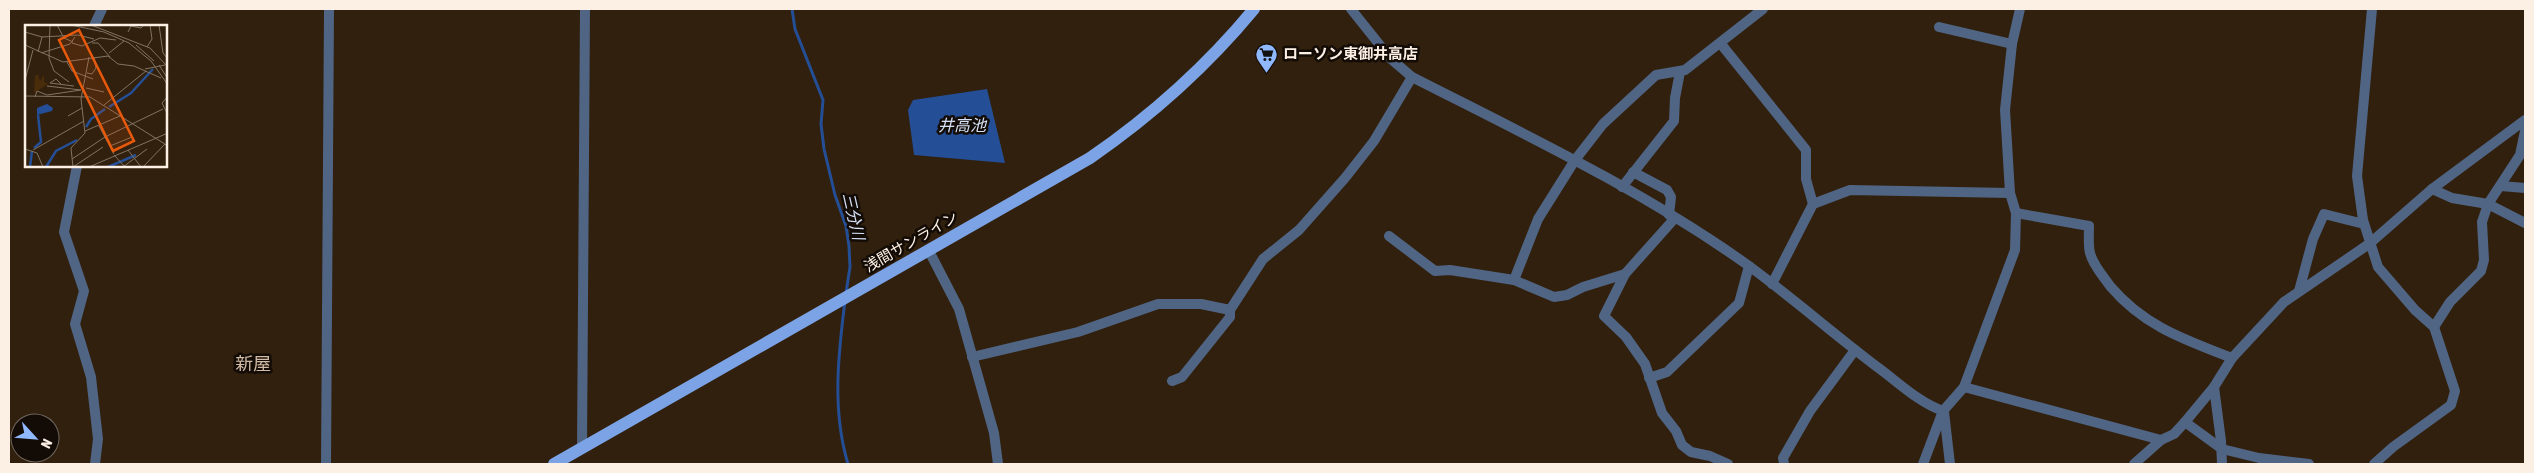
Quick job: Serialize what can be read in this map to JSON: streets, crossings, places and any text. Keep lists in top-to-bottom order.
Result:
{
  "streets": {
    "main road": ["浅間サンライン"]
  },
  "districts": ["新屋"],
  "water": ["井高池", "三分川"],
  "places": {
    "supermarket": ["ローソン東御井高店"]
  },
  "north": "bottom right"
}
